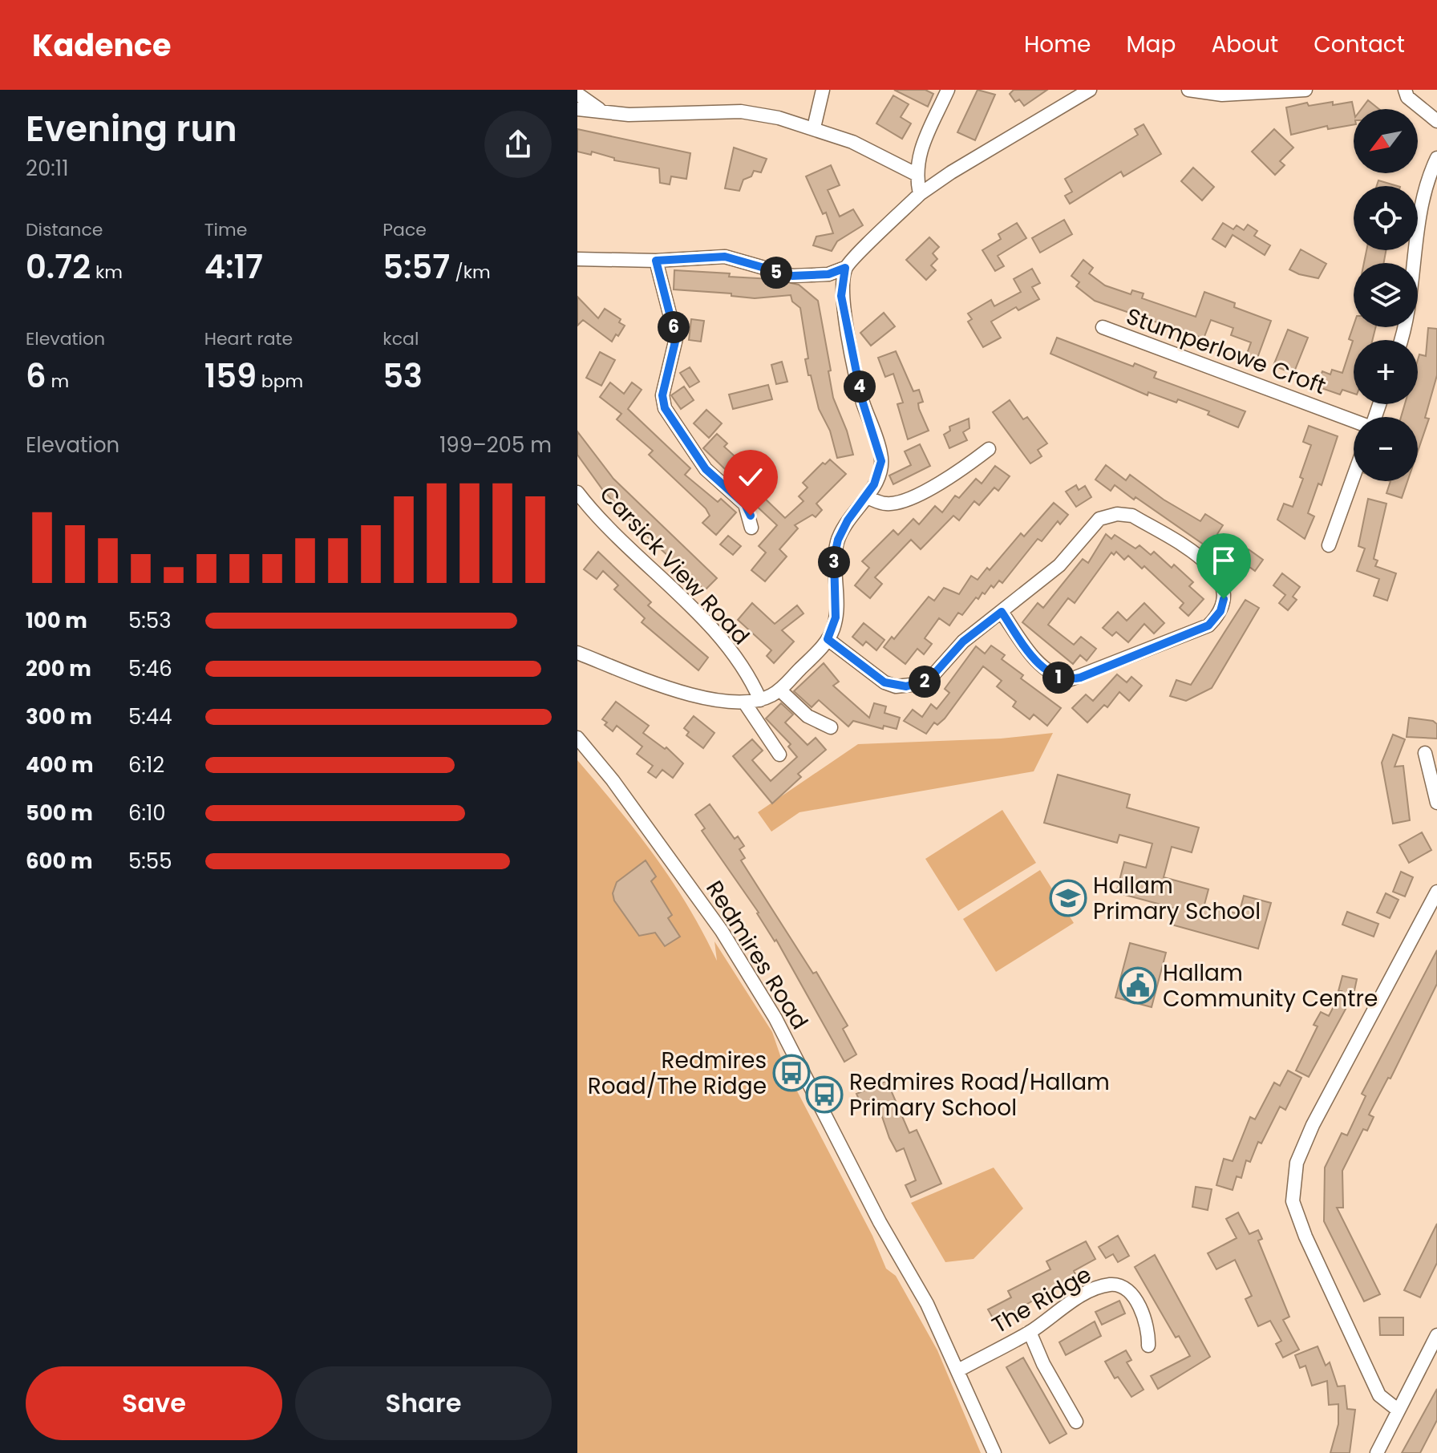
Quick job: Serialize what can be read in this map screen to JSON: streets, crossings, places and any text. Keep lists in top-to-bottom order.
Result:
{
  "streets": {
    "street": [
      "Stumperlowe Croft",
      "Carsick View Road",
      "Redmires Road",
      "The Ridge"
    ]
  },
  "crossings": [
    ["Redmires Road", "The Ridge"]
  ],
  "places": {
    "school or university": ["Hallam Primary School"],
    "public building": ["Hallam Community Centre"],
    "bus stop": ["Redmires Road/The Ridge", "Redmires Road/Hallam Primary School"]
  },
  "north": "bottom left",
  "page": {
    "header": "Kadence",
    "nav": [
      "Home",
      "Map",
      "About",
      "Contact"
    ],
    "heading": ["Evening run", "20:11"],
    "map_buttons": ["+", "−"],
    "stats": [
      ["Distance", "0.72 km"],
      ["Time", "4:17"],
      ["Pace", "5:57 /km"],
      ["Elevation", "6 m"],
      ["Heart rate", "159 bpm"],
      ["kcal", "53"]
    ],
    "pins": [
      "5",
      "6",
      "4",
      "3",
      "1",
      "2"
    ],
    "chart": ["Elevation", "199–205 m"],
    "list": [
      {
        "name": "100 m",
        "note": "5:53"
      },
      {
        "name": "200 m",
        "note": "5:46"
      },
      {
        "name": "300 m",
        "note": "5:44"
      },
      {
        "name": "400 m",
        "note": "6:12"
      },
      {
        "name": "500 m",
        "note": "6:10"
      },
      {
        "name": "600 m",
        "note": "5:55"
      }
    ],
    "buttons": ["Save", "Share"]
  }
}
